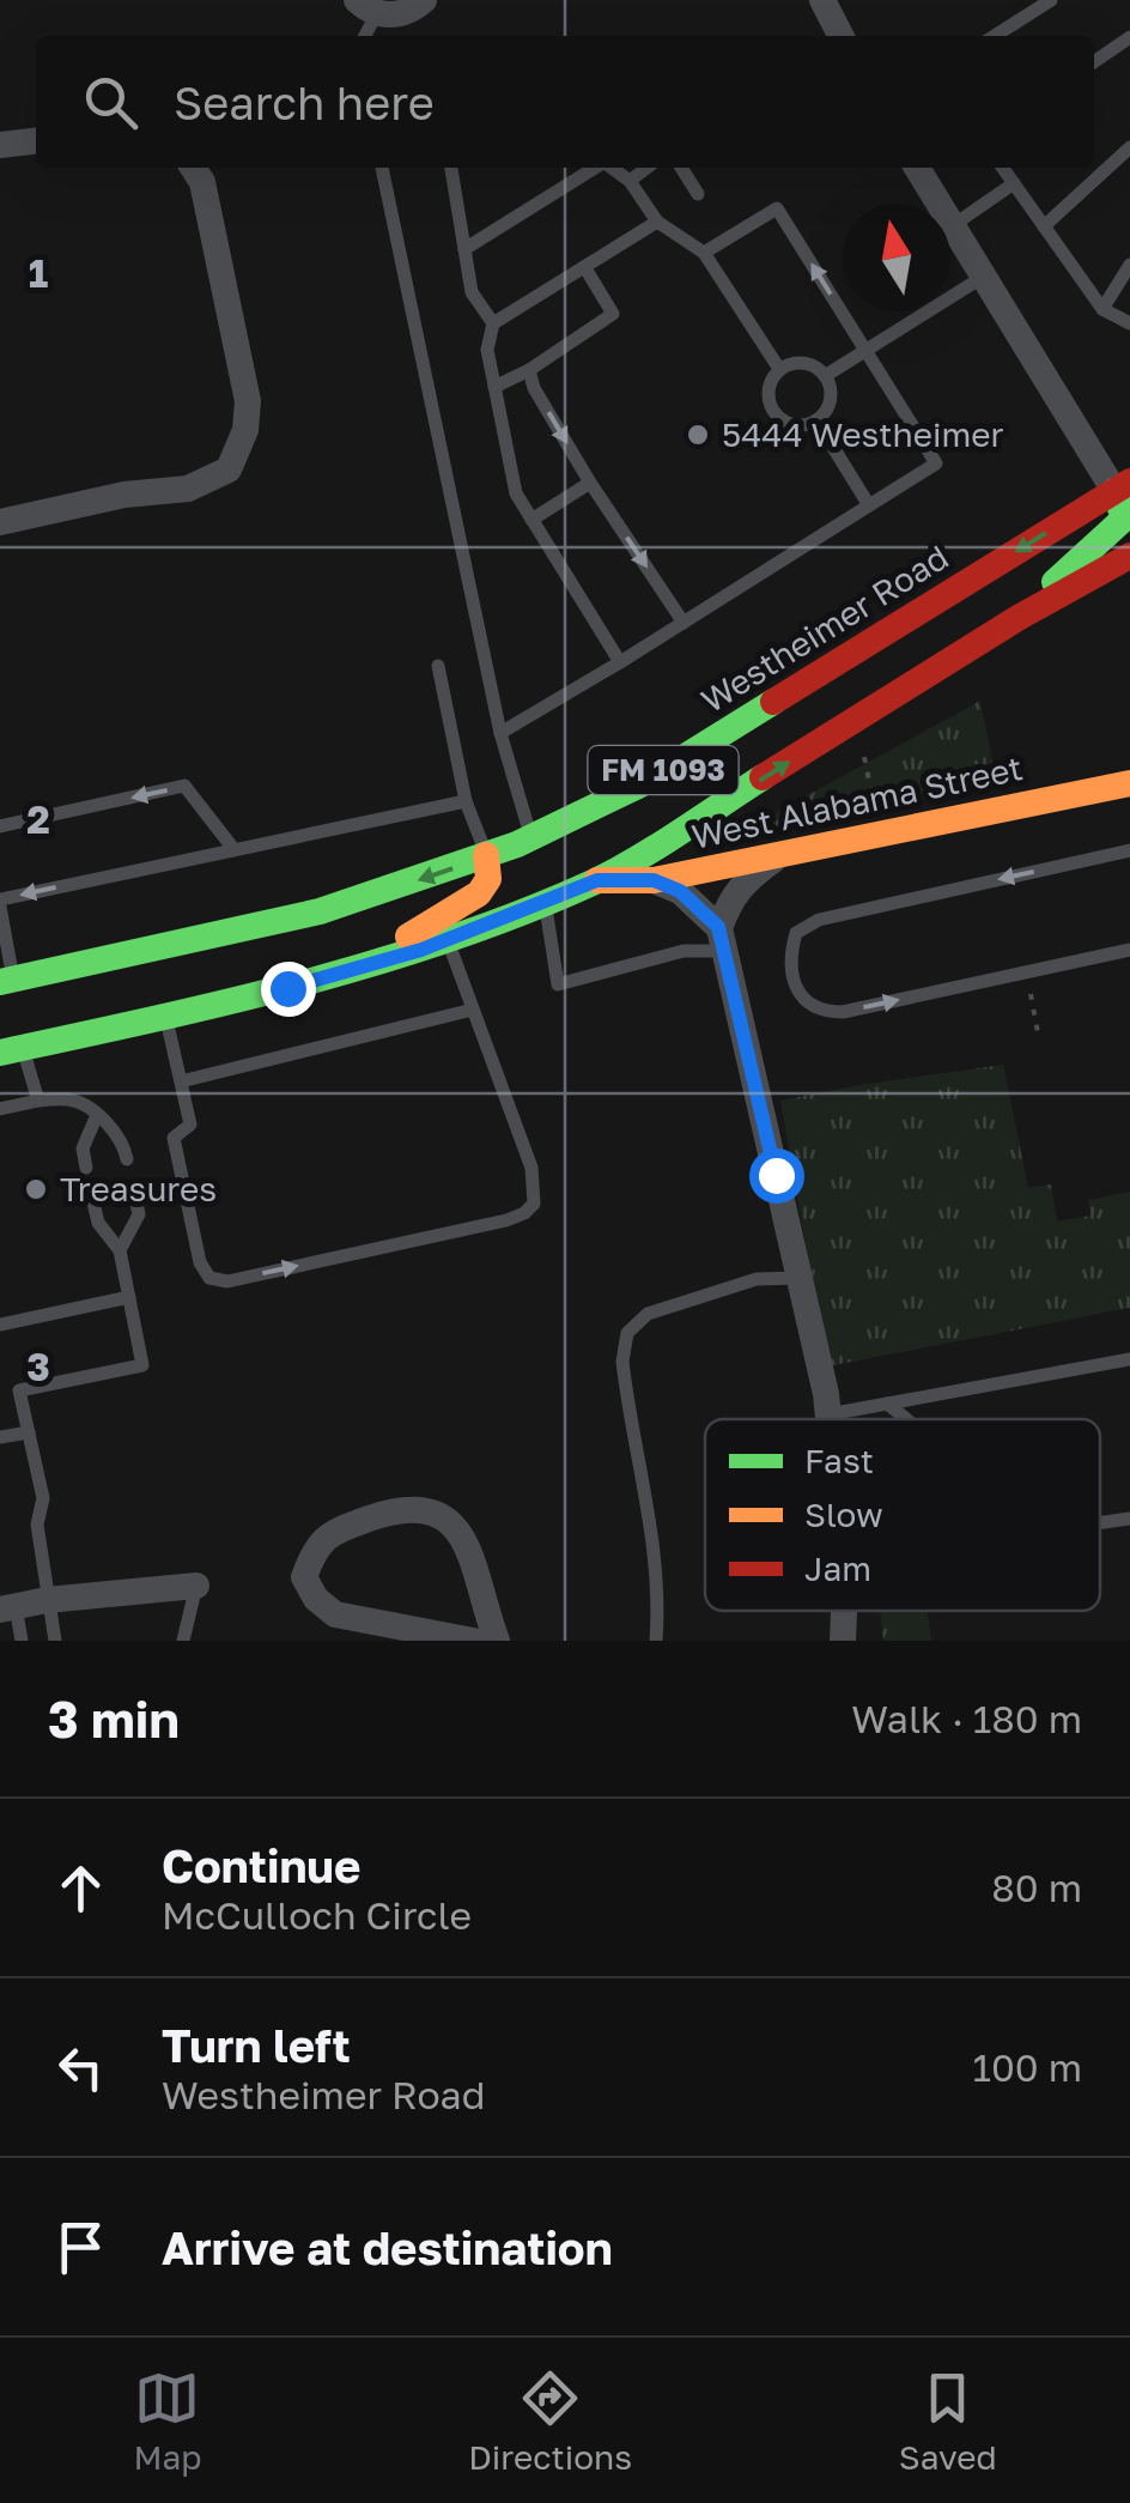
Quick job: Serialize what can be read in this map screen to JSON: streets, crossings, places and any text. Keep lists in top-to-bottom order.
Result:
{
  "streets": {
    "main road": ["Westheimer Road", "FM 1093", "West Alabama Street"]
  },
  "crossings": [
    ["FM 1093", "West Alabama Street"]
  ],
  "places": ["5444 Westheimer", "Treasures"],
  "legend": ["Fast", "Slow", "Jam"],
  "north": "top",
  "page": {
    "search": "Search here",
    "heading": ["3 min", "Walk · 180 m"],
    "list": [
      ["Continue", "McCulloch Circle", "80 m"],
      ["Turn left", "Westheimer Road", "100 m"],
      "Arrive at destination"
    ],
    "nav": ["Map", "Directions", "Saved"]
  },
  "grid": {
    "rows": ["1", "2", "3"]
  }
}
